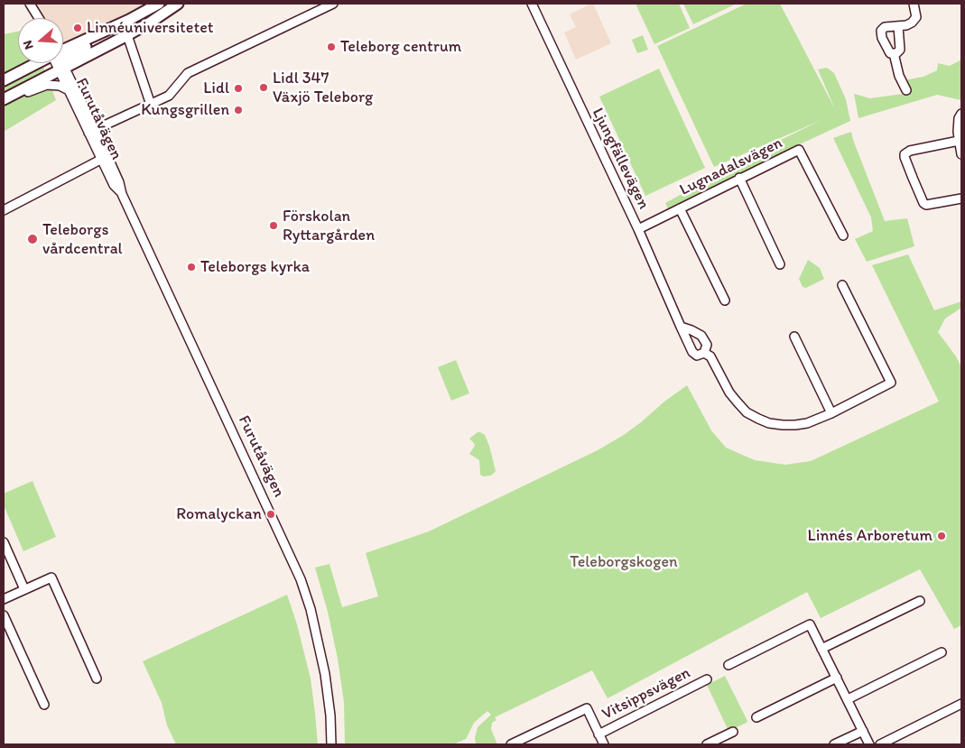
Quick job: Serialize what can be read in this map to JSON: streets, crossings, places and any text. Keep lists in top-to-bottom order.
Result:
{
  "streets": {
    "street": [
      "Furutåvägen",
      "Ljungfällevägen",
      "Lugnadalsvägen",
      "Vitsippsvägen"
    ]
  },
  "crossings": [
    ["Ljungfällevägen", "Lugnadalsvägen"]
  ],
  "parks": ["Teleborgskogen"],
  "places": [
    "Linnéuniversitetet",
    "Teleborg centrum",
    "Lidl 347 Växjö Teleborg",
    "Lidl",
    "Kungsgrillen",
    "Förskolan Ryttargården",
    "Teleborgs vårdcentral",
    "Teleborgs kyrka",
    "Romalyckan",
    "Linnés Arboretum"
  ],
  "north": "left"
}
